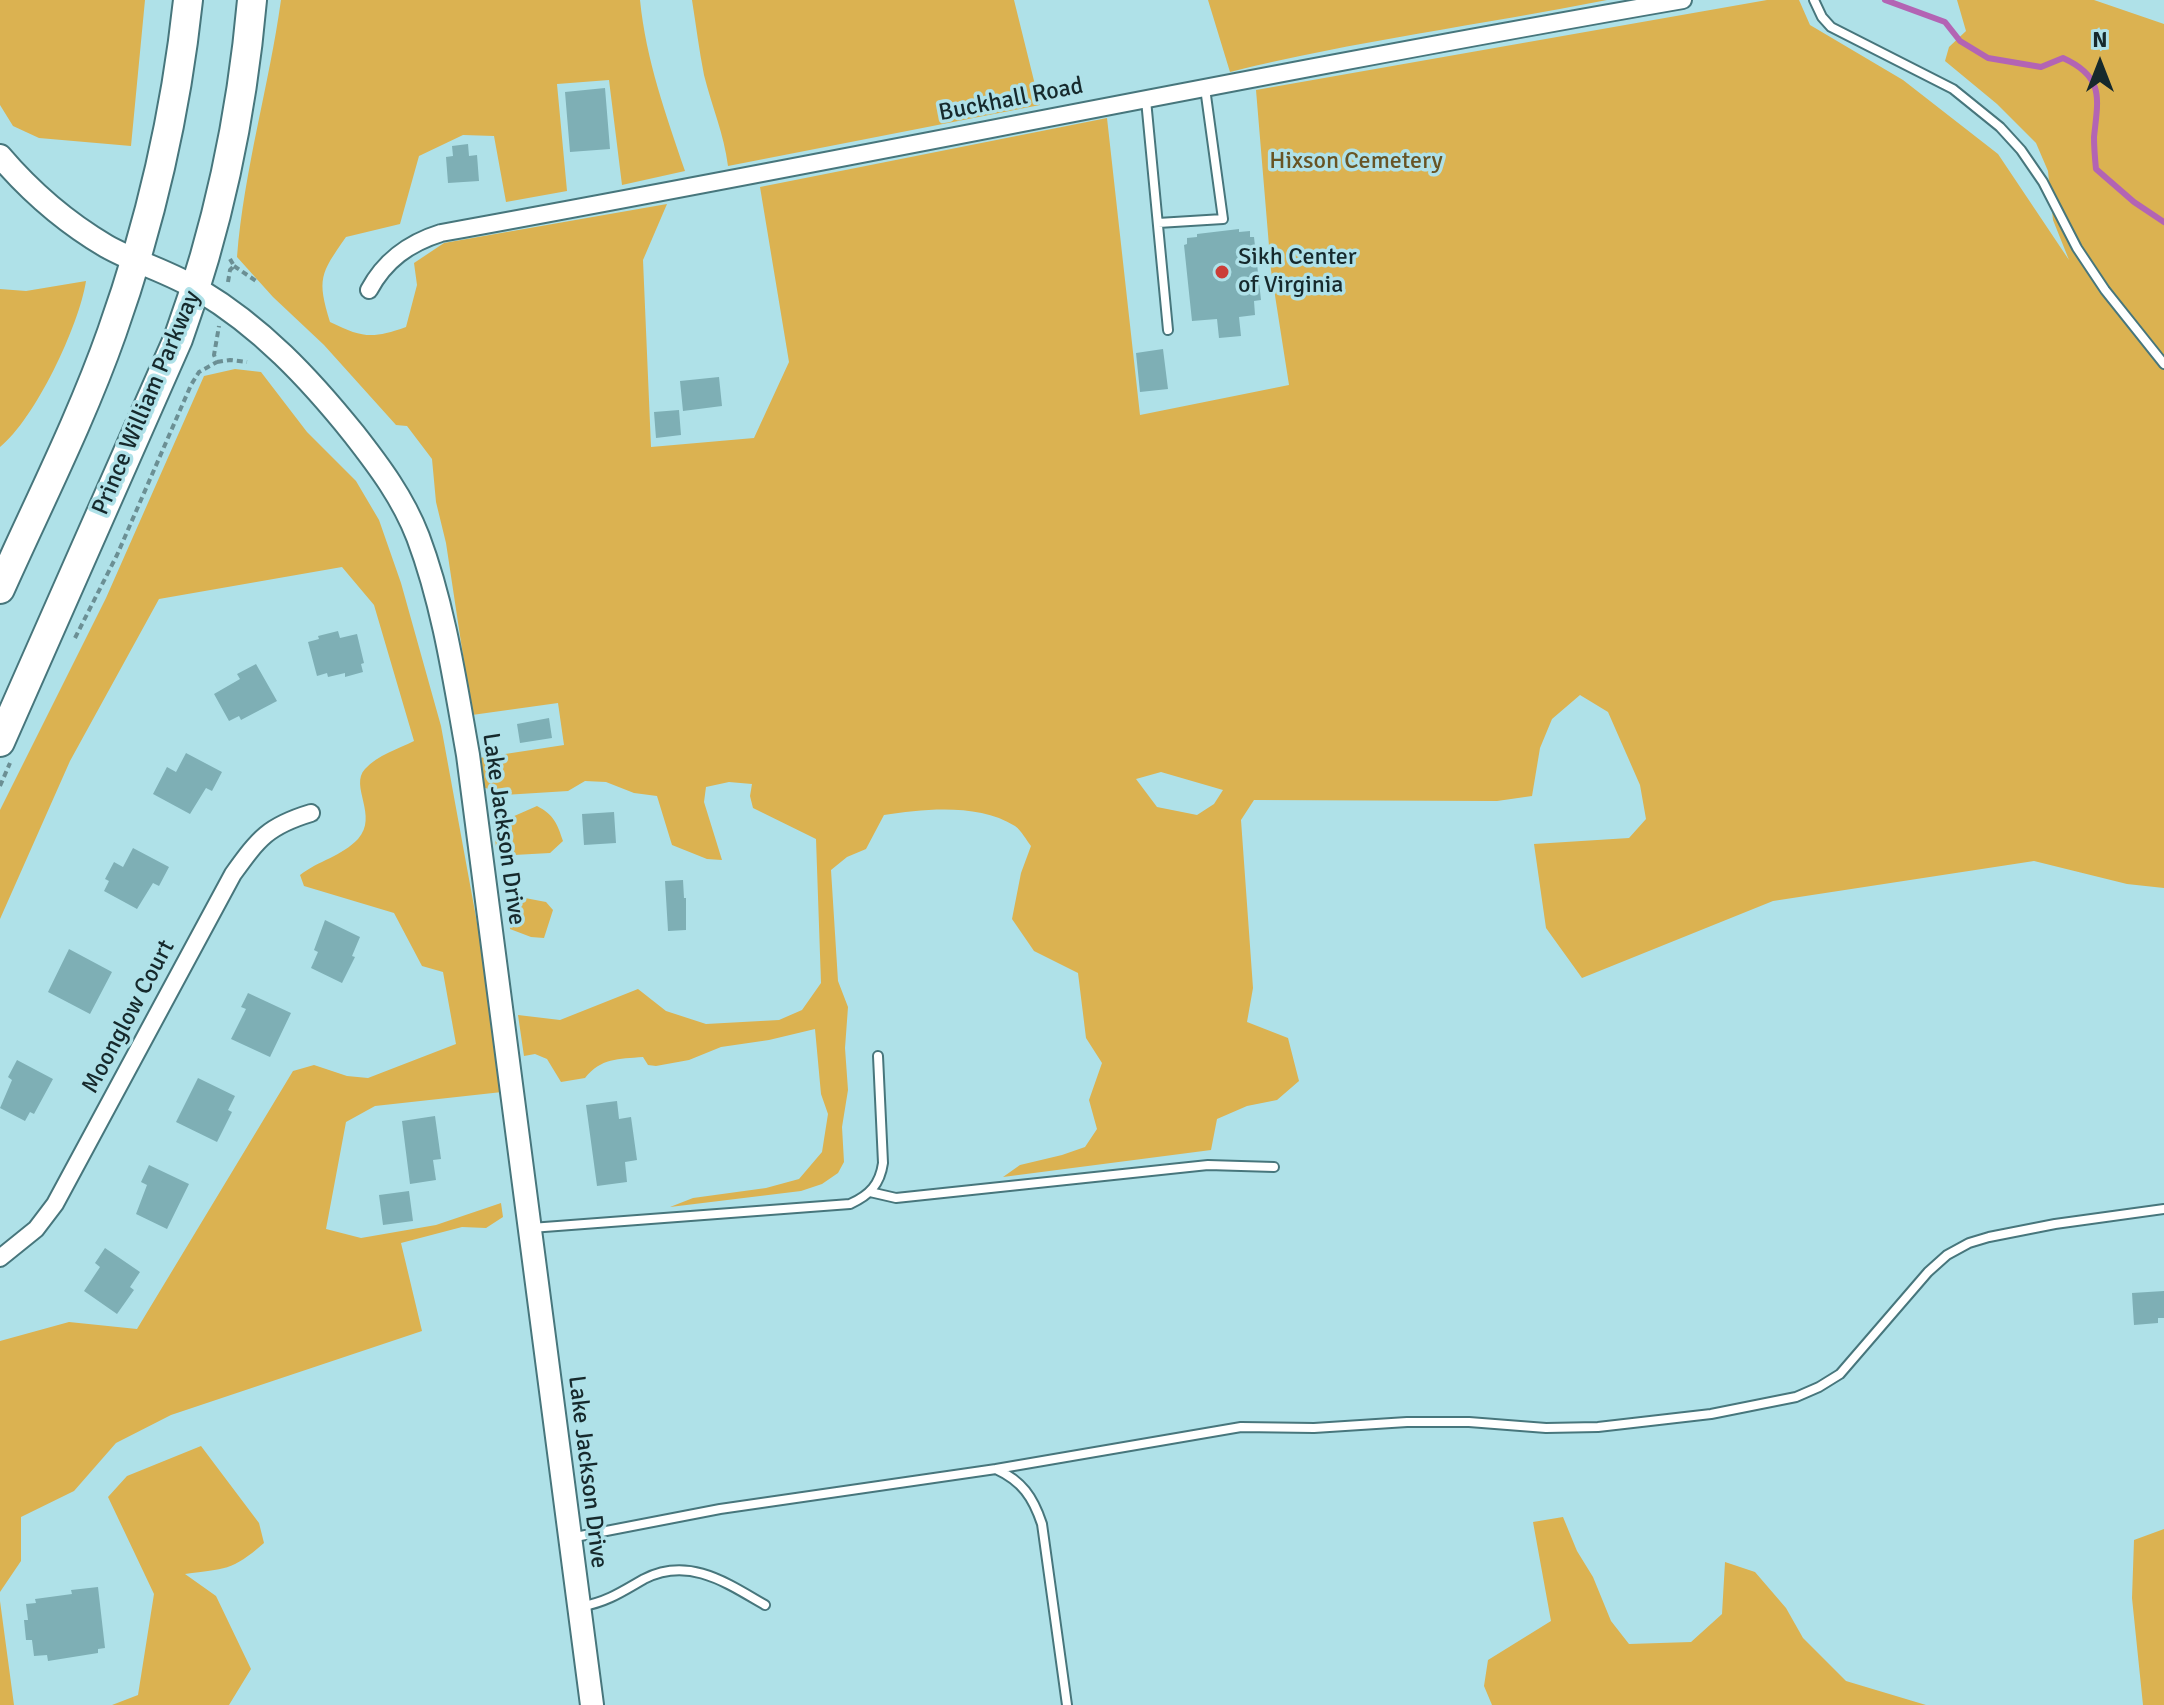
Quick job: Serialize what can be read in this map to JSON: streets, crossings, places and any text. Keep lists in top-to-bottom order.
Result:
{
  "streets": {
    "highway": ["Prince William Parkway"],
    "street": ["Buckhall Road", "Lake Jackson Drive", "Moonglow Court"]
  },
  "crossings": [
    ["Prince William Parkway", "Lake Jackson Drive"]
  ],
  "parks": ["Hixson Cemetery"],
  "places": ["Sikh Center of Virginia"],
  "north": "top"
}
